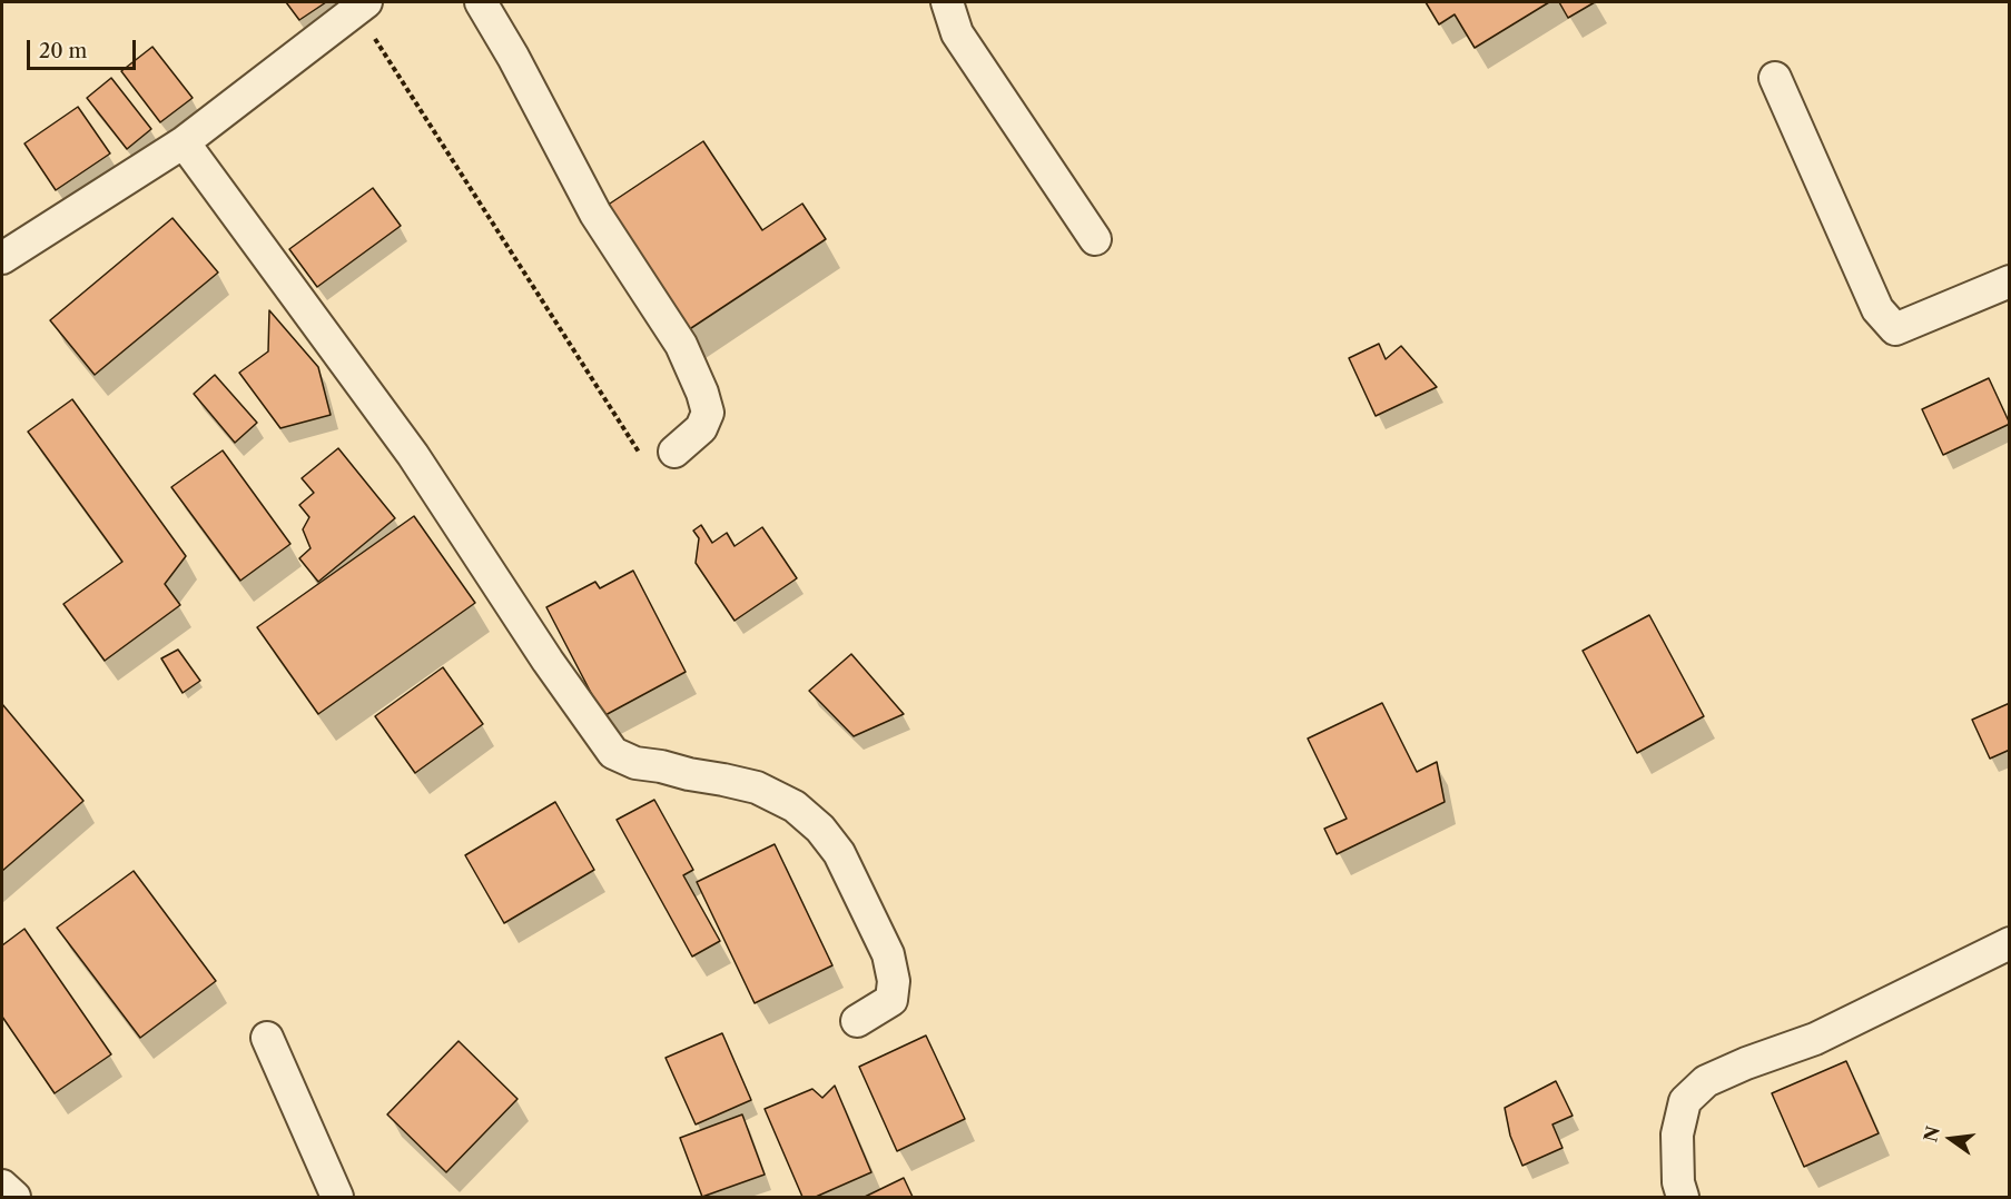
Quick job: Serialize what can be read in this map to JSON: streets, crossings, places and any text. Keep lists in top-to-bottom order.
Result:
{
  "scale_bar": "20 m",
  "north": "left"
}
